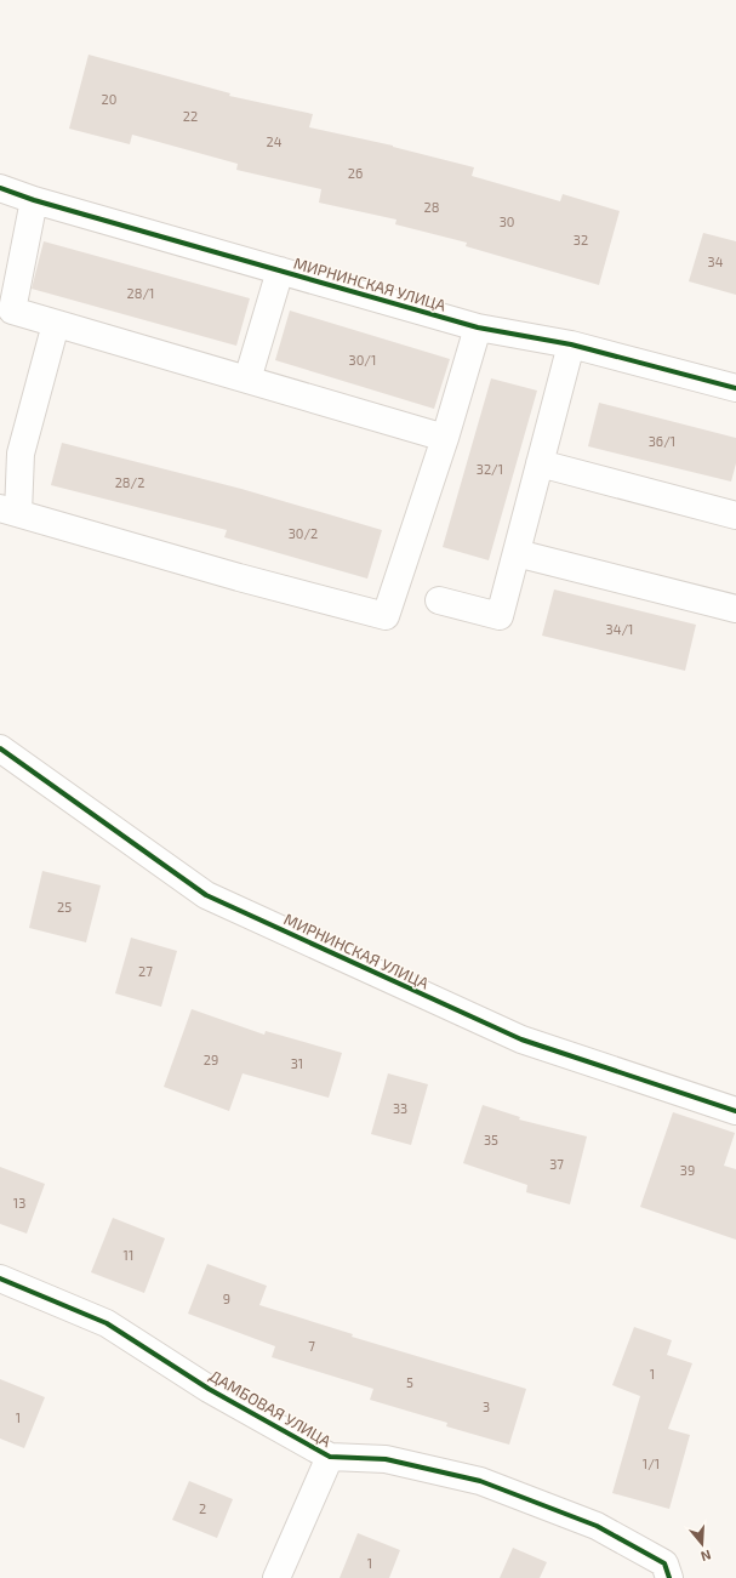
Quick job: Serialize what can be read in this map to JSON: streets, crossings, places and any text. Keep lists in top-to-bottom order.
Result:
{
  "streets": {
    "street": ["МИРНИНСКАЯ УЛИЦА", "ДАМБОВАЯ УЛИЦА"]
  },
  "house_numbers": [
    "20",
    "22",
    "24",
    "26",
    "28",
    "30",
    "32",
    "34",
    "28/1",
    "30/1",
    "36/1",
    "32/1",
    "28/2",
    "30/2",
    "34/1",
    "25",
    "27",
    "29",
    "31",
    "33",
    "35",
    "37",
    "39",
    "13",
    "11",
    "9",
    "7",
    "1",
    "5",
    "3",
    "1",
    "1/1",
    "2",
    "1"
  ],
  "north": "bottom"
}
